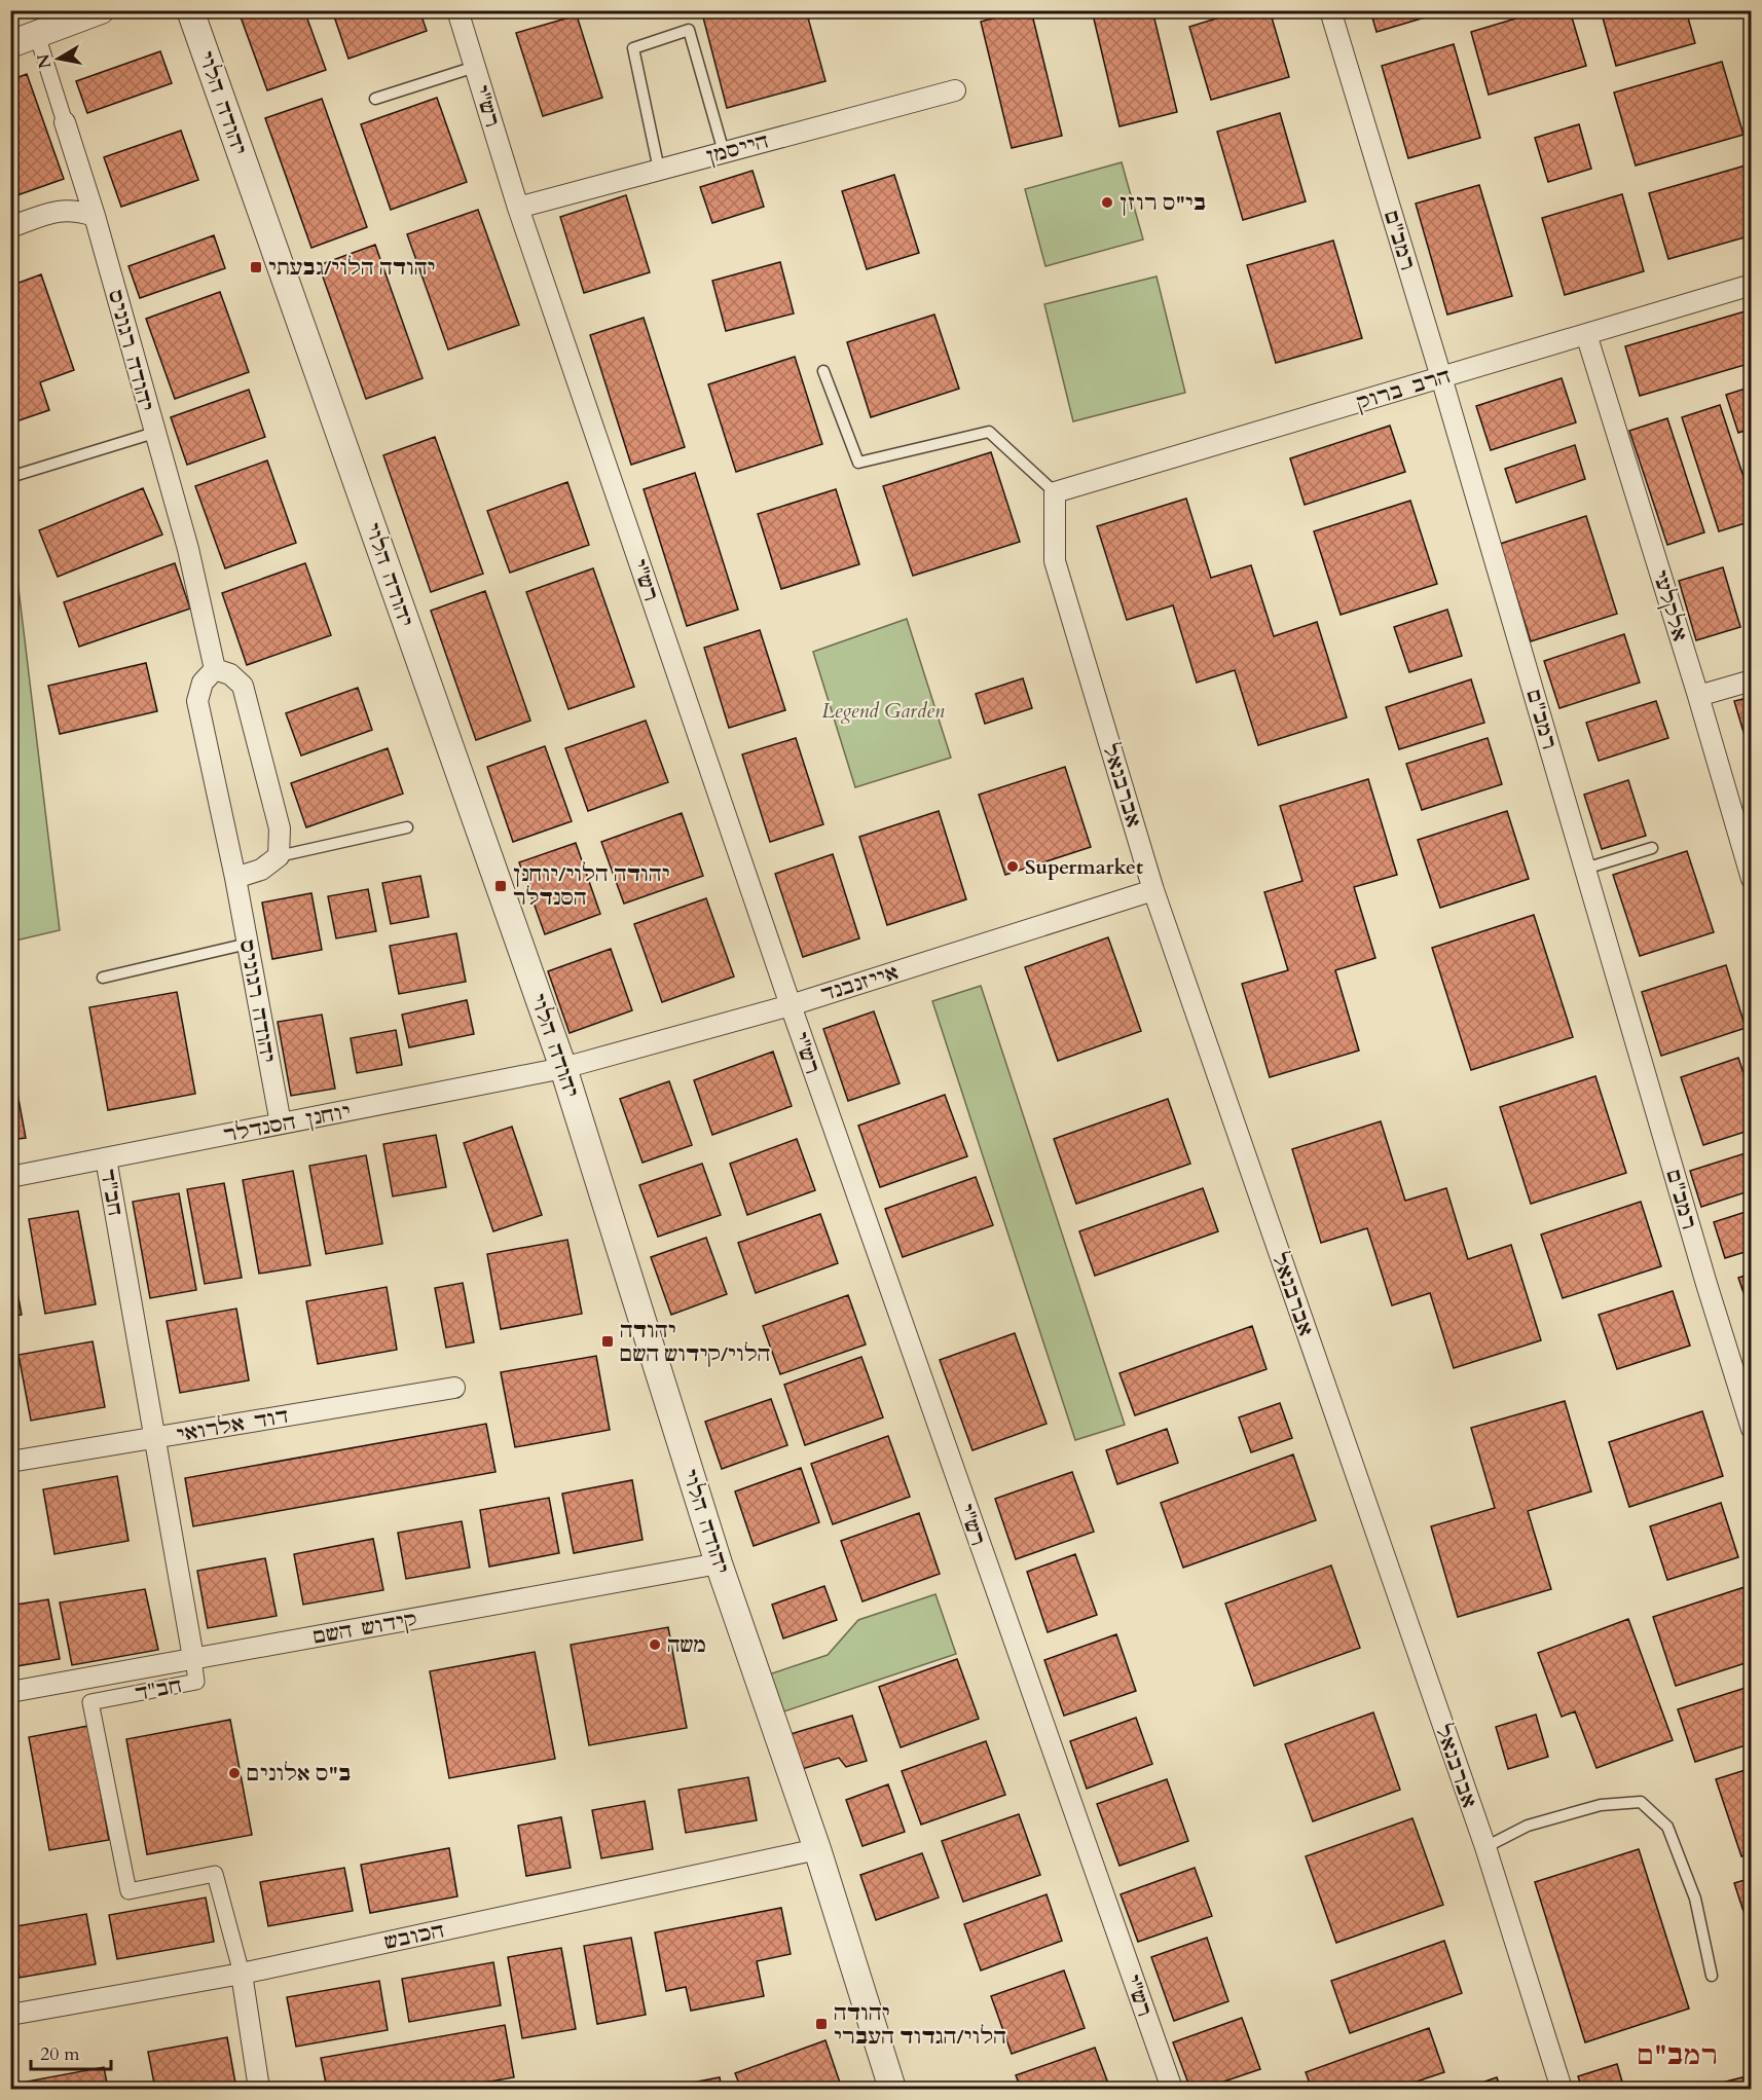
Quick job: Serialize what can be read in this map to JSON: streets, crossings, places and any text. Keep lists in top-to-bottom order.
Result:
{
  "streets": {
    "street": [
      "יהודה הלוי",
      "רש\"י",
      "הייסמן",
      "רמב\"ם",
      "יהודה רגוניס",
      "הרב ברוק",
      "אלקלעי",
      "אברבנאל",
      "אייזנבנד",
      "יוחנן הסנדלר",
      "חב\"ד",
      "דוד אלרואי",
      "קידוש השם",
      "הכובש"
    ]
  },
  "crossings": [
    ["יהודה הלוי", "אייזנבנד"],
    ["יהודה הלוי", "יוחנן הסנדלר"],
    ["יהודה הלוי", "קידוש השם"],
    ["יהודה הלוי", "הכובש"],
    ["רש\"י", "הייסמן"],
    ["רש\"י", "אייזנבנד"],
    ["רמב\"ם", "הרב ברוק"],
    ["יהודה רגוניס", "יוחנן הסנדלר"],
    ["הרב ברוק", "אלקלעי"],
    ["הרב ברוק", "אברבנאל"],
    ["אברבנאל", "אייזנבנד"],
    ["אייזנבנד", "יוחנן הסנדלר"],
    ["יוחנן הסנדלר", "חב\"ד"],
    ["חב\"ד", "דוד אלרואי"],
    ["חב\"ד", "קידוש השם"],
    ["חב\"ד", "הכובש"]
  ],
  "districts": ["רמב\"ם"],
  "parks": ["Legend Garden"],
  "places": {
    "other": [
      "בי\"ס רוזן",
      "Supermarket",
      "משה",
      "ב\"ס אלונים"
    ],
    "transit": [
      "יהודה הלוי/גבעתי",
      "יהודה הלוי/יוחנן הסנדלר",
      "יהודה הלוי/קידוש השם",
      "יהודה הלוי/הגדוד העברי"
    ]
  },
  "scale_bar": "20 m",
  "north": "left"
}
